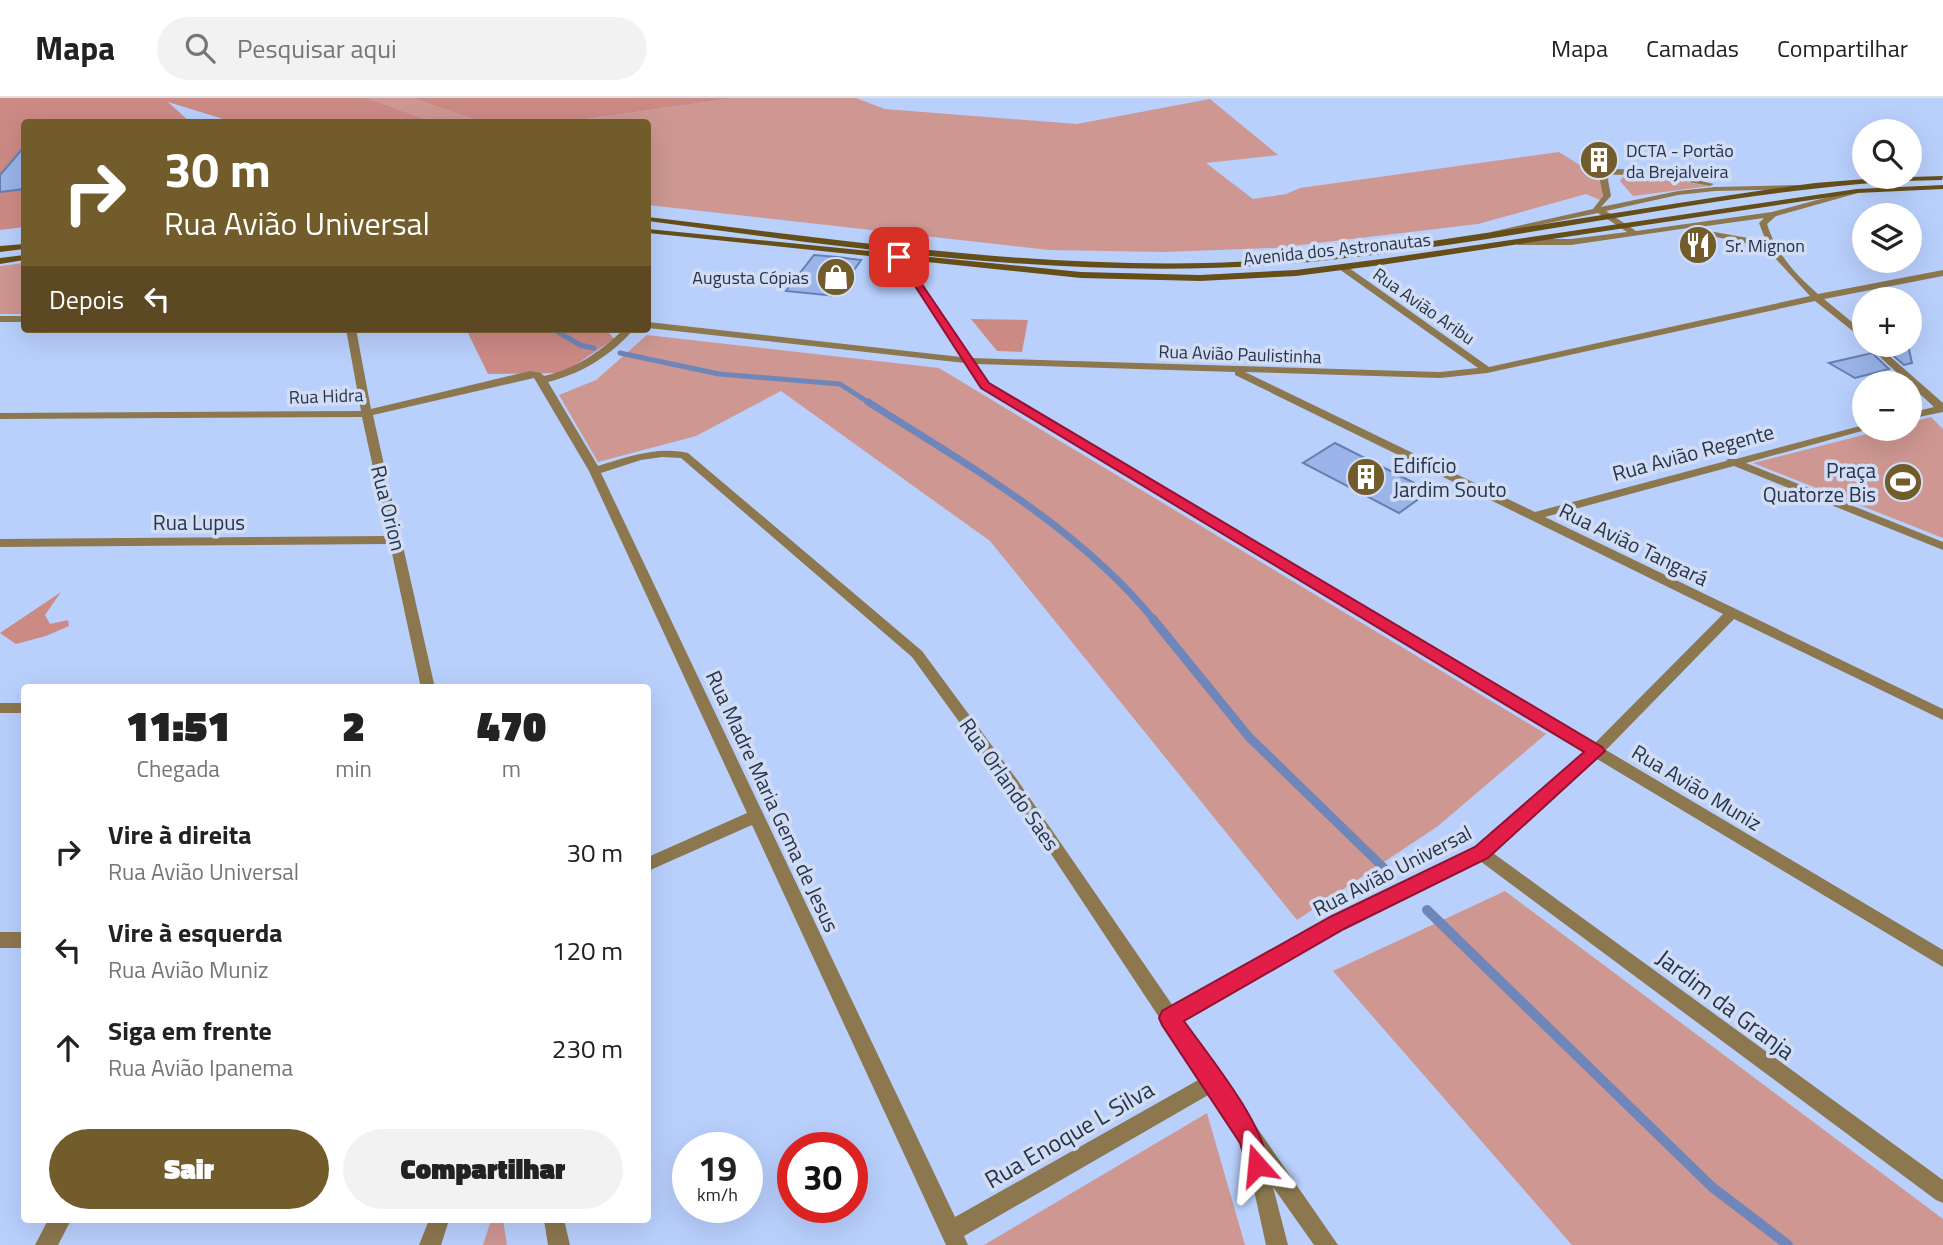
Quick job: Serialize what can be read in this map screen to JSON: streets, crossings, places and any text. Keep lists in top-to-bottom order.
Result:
{
  "streets": {
    "main road": ["Avenida dos Astronautas"],
    "street": [
      "Rua Avião Aribu",
      "Rua Avião Paulistinha",
      "Rua Hidra",
      "Rua Avião Regente",
      "Rua Orion",
      "Rua Lupus",
      "Rua Avião Tangará",
      "Rua Orlando Saes",
      "Rua Avião Muniz",
      "Rua Madre Maria Gema de Jesus",
      "Rua Avião Universal",
      "Jardim da Granja",
      "Rua Enoque L Silva"
    ]
  },
  "crossings": [
    ["Avenida dos Astronautas", "Rua Avião Aribu"],
    ["Avenida dos Astronautas", "Rua Avião Muniz"],
    ["Rua Avião Aribu", "Rua Avião Paulistinha"],
    ["Rua Avião Paulistinha", "Rua Avião Tangará"],
    ["Rua Avião Paulistinha", "Rua Avião Muniz"],
    ["Rua Hidra", "Rua Orion"],
    ["Rua Hidra", "Rua Madre Maria Gema de Jesus"],
    ["Rua Avião Regente", "Rua Avião Tangará"],
    ["Rua Orion", "Rua Lupus"],
    ["Rua Avião Tangará", "Rua Avião Universal"],
    ["Rua Orlando Saes", "Rua Madre Maria Gema de Jesus"],
    ["Rua Orlando Saes", "Rua Avião Universal"],
    ["Rua Orlando Saes", "Rua Enoque L Silva"],
    ["Rua Avião Muniz", "Rua Avião Universal"],
    ["Rua Madre Maria Gema de Jesus", "Rua Enoque L Silva"],
    ["Rua Avião Universal", "Jardim da Granja"]
  ],
  "places": {
    "building": ["DCTA - Portão da Brejalveira", "Edifício Jardim Souto"],
    "restaurant": ["Sr. Mignon"],
    "shop": ["Augusta Cópias"],
    "sports": ["Praça Quatorze Bis"]
  },
  "page": {
    "header": "Mapa",
    "search": "Pesquisar aqui",
    "nav": ["Mapa", "Camadas", "Compartilhar"],
    "map_buttons": ["+", "−"],
    "turn": ["30 m", "Rua Avião Universal"],
    "then": "Depois",
    "eta": [
      "11:51",
      "Chegada",
      "2",
      "min",
      "470",
      "m"
    ],
    "list": [
      {
        "name": "Vire à direita",
        "note": "Rua Avião Universal",
        "value": "30 m"
      },
      {
        "name": "Vire à esquerda",
        "note": "Rua Avião Muniz",
        "value": "120 m"
      },
      {
        "name": "Siga em frente",
        "note": "Rua Avião Ipanema",
        "value": "230 m"
      }
    ],
    "buttons": ["Sair", "Compartilhar"],
    "speed": "19 km/h",
    "limit": "30"
  }
}
